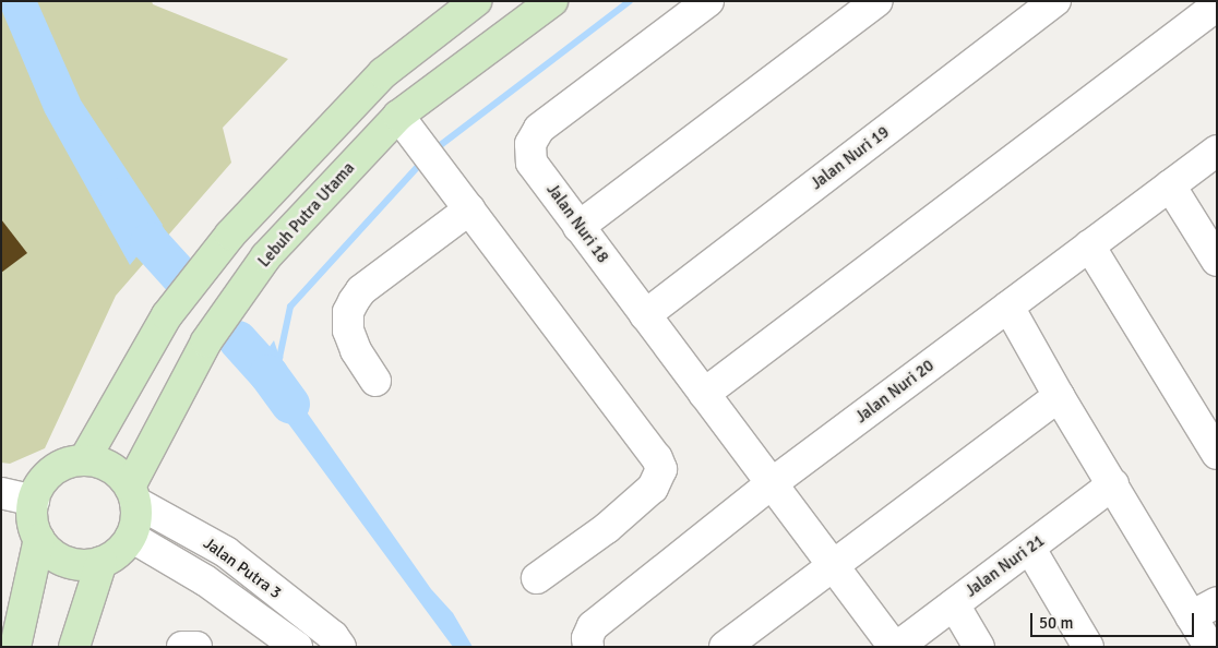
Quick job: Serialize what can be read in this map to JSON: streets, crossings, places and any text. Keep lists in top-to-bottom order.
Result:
{
  "streets": {
    "main road": ["Lebuh Putra Utama"],
    "street": [
      "Jalan Nuri 19",
      "Jalan Nuri 18",
      "Jalan Nuri 20",
      "Jalan Nuri 21",
      "Jalan Putra 3"
    ]
  },
  "crossings": [
    ["Jalan Nuri 19", "Jalan Nuri 18"],
    ["Lebuh Putra Utama", "Jalan Putra 3"],
    ["Jalan Nuri 18", "Jalan Nuri 20"],
    ["Jalan Nuri 18", "Jalan Nuri 21"]
  ],
  "scale_bar": "50 m"
}
